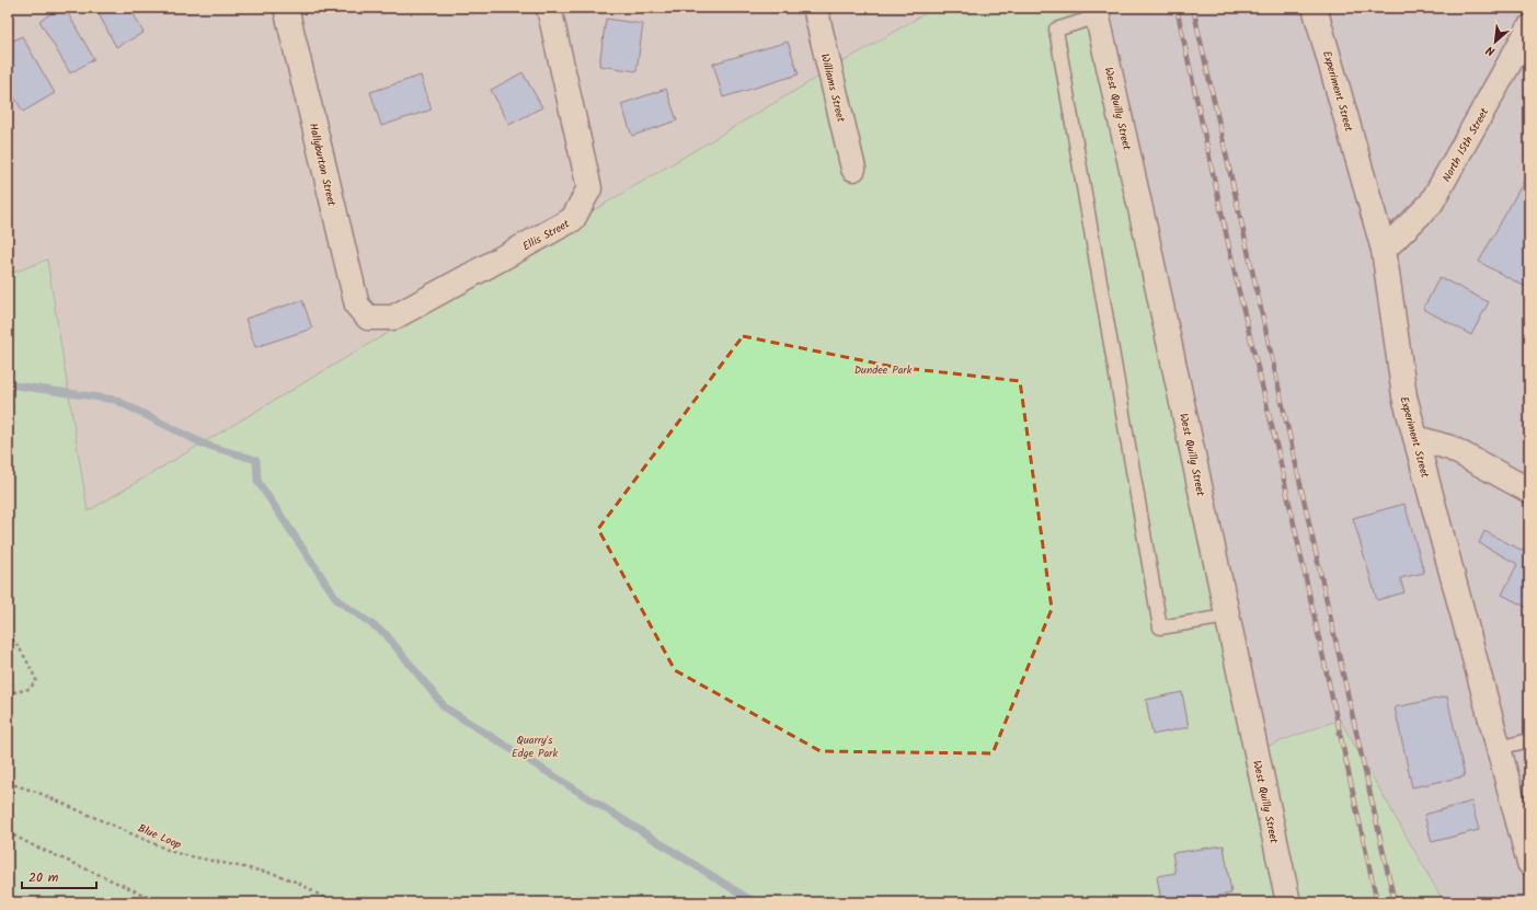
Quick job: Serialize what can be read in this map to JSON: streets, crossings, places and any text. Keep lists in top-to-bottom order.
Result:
{
  "streets": {
    "street": [
      "Williams Street",
      "Experiment Street",
      "West Quilly Street",
      "North 15th Street",
      "Hallyburton Street",
      "Ellis Street"
    ],
    "path": ["Blue Loop"]
  },
  "crossings": [
    ["Experiment Street", "North 15th Street"],
    ["Hallyburton Street", "Ellis Street"]
  ],
  "parks": ["Dundee Park", "Quarry's Edge Park"],
  "scale_bar": "20 m",
  "north": "bottom left"
}
